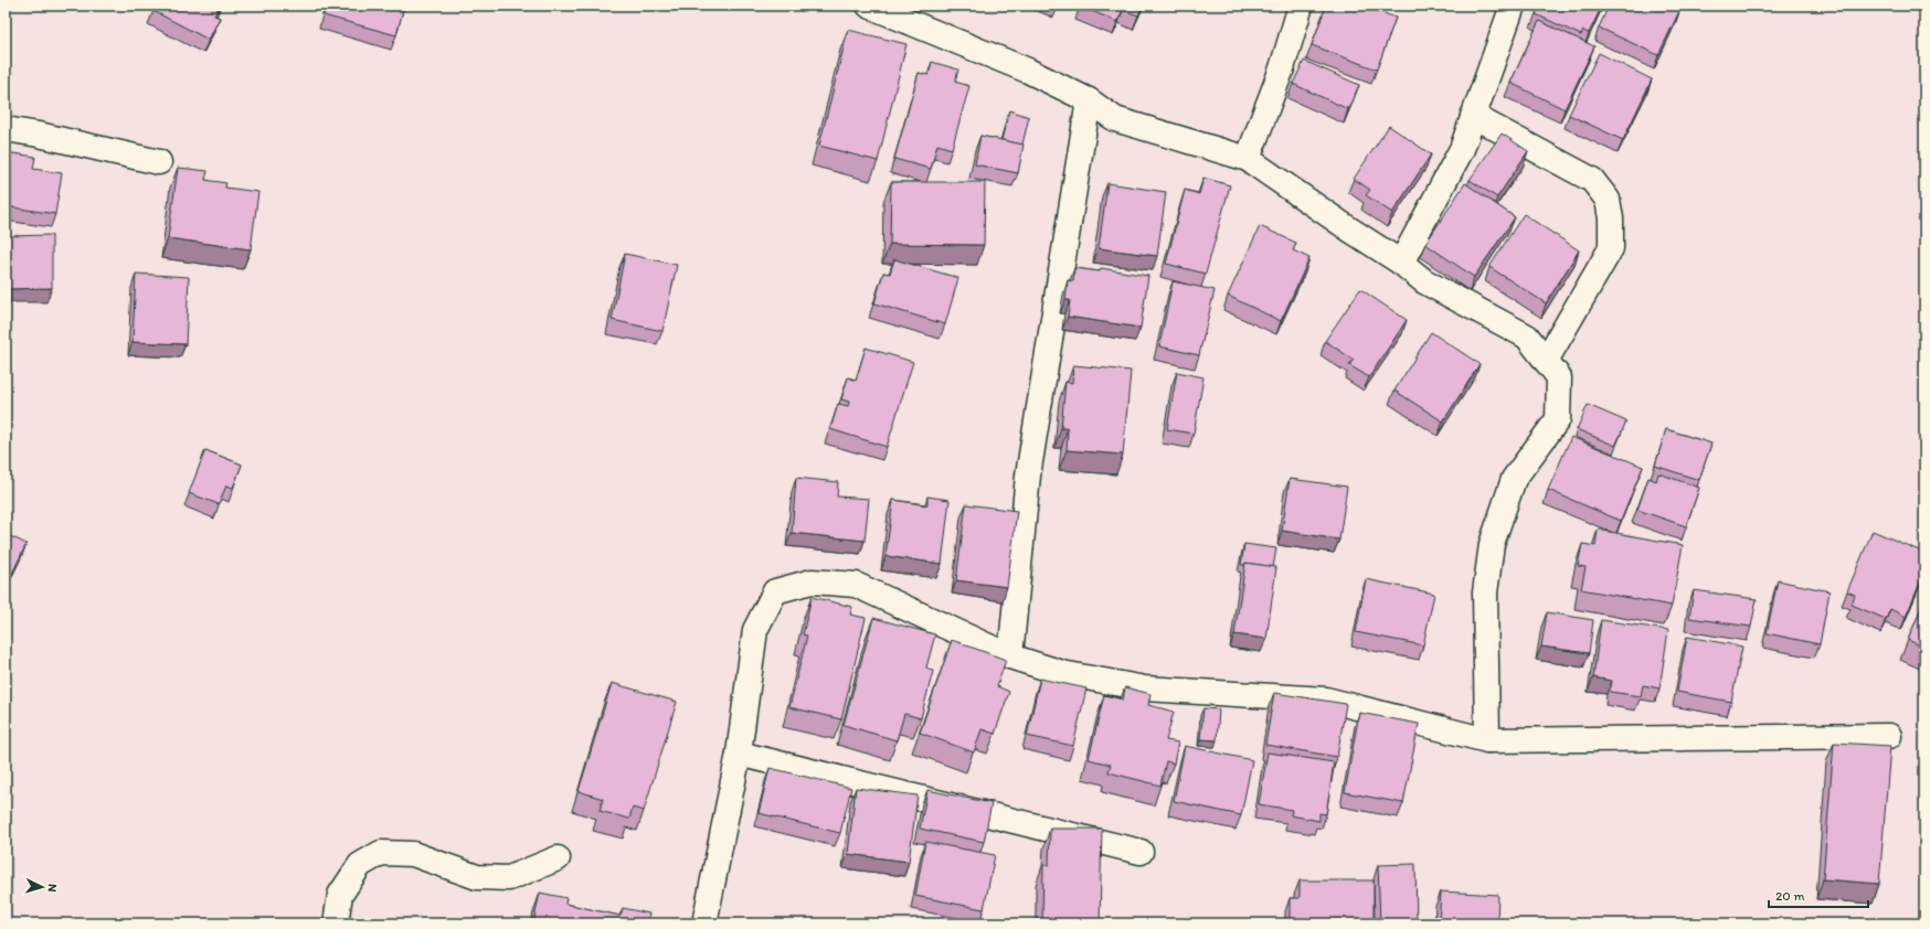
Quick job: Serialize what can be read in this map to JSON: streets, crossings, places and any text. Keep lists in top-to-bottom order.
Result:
{
  "scale_bar": "20 m",
  "north": "right"
}
